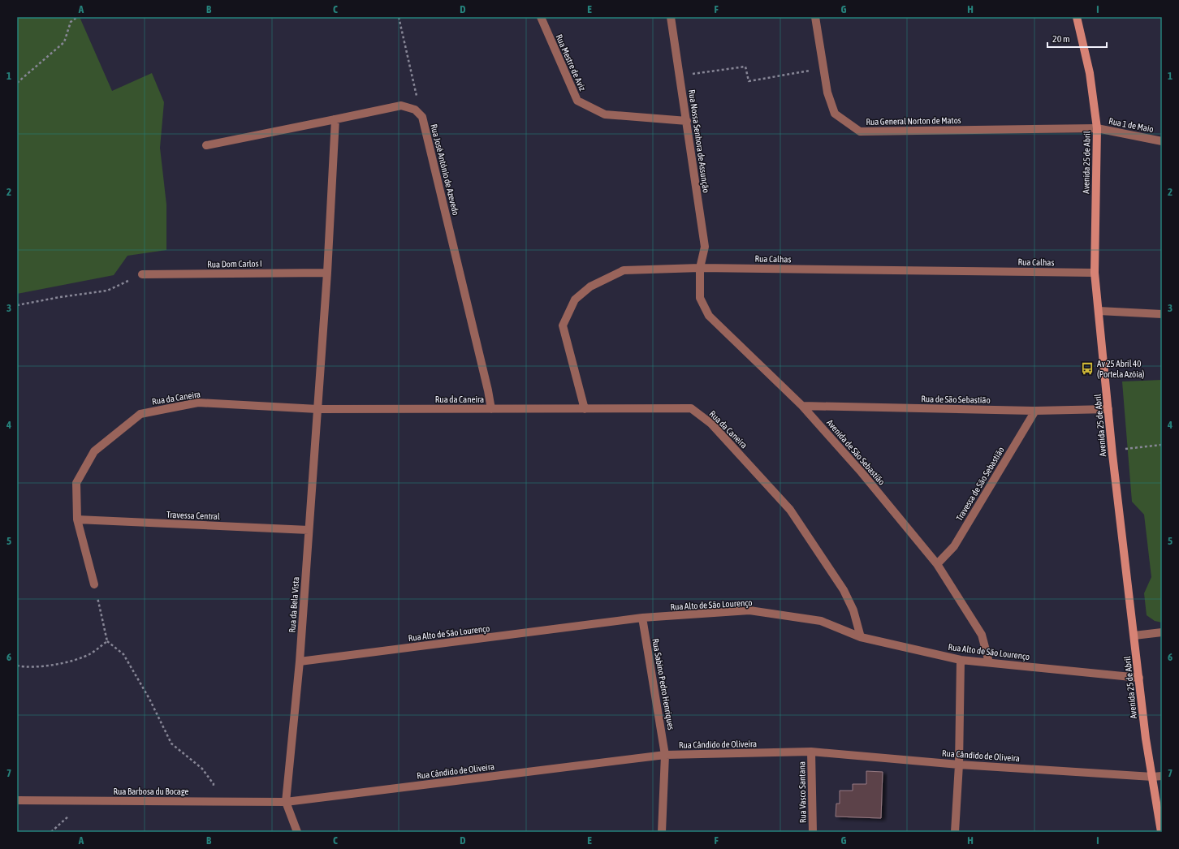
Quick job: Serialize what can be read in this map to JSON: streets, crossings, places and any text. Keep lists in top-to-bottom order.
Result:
{
  "streets": {
    "street": [
      "Rua Mestre de Aviz",
      "Rua General Norton de Matos",
      "Rua 1 de Maio",
      "Rua Nossa Senhora de Assunção",
      "Avenida 25 de Abril",
      "Rua José António de Azevedo",
      "Rua Calhas",
      "Rua Dom Carlos I",
      "Rua da Caneira",
      "Rua de São Sebastião",
      "Avenida de São Sebastião",
      "Travessa de São Sebastião",
      "Travessa Central",
      "Rua da Bela Vista",
      "Rua Alto de São Lourenço",
      "Rua Sabino Pedro Henriques",
      "Rua Cândido de Oliveira",
      "Rua Barbosa du Bocage",
      "Rua Vasco Santana"
    ]
  },
  "crossings": [
    ["Rua Mestre de Aviz", "Rua Nossa Senhora de Assunção"],
    ["Rua General Norton de Matos", "Rua 1 de Maio"],
    ["Rua General Norton de Matos", "Avenida 25 de Abril"],
    ["Rua 1 de Maio", "Avenida 25 de Abril"],
    ["Rua Nossa Senhora de Assunção", "Rua Calhas"],
    ["Rua Nossa Senhora de Assunção", "Avenida de São Sebastião"],
    ["Avenida 25 de Abril", "Rua Calhas"],
    ["Avenida 25 de Abril", "Rua de São Sebastião"],
    ["Avenida 25 de Abril", "Rua Alto de São Lourenço"],
    ["Avenida 25 de Abril", "Rua Cândido de Oliveira"],
    ["Rua José António de Azevedo", "Rua da Caneira"],
    ["Rua Calhas", "Rua da Caneira"],
    ["Rua Calhas", "Avenida de São Sebastião"],
    ["Rua da Caneira", "Travessa Central"],
    ["Rua da Caneira", "Rua da Bela Vista"],
    ["Rua da Caneira", "Rua Alto de São Lourenço"],
    ["Rua de São Sebastião", "Avenida de São Sebastião"],
    ["Rua de São Sebastião", "Travessa de São Sebastião"],
    ["Avenida de São Sebastião", "Travessa de São Sebastião"],
    ["Avenida de São Sebastião", "Rua Alto de São Lourenço"],
    ["Travessa Central", "Rua da Bela Vista"],
    ["Rua da Bela Vista", "Rua Alto de São Lourenço"],
    ["Rua da Bela Vista", "Rua Cândido de Oliveira"],
    ["Rua da Bela Vista", "Rua Barbosa du Bocage"],
    ["Rua Alto de São Lourenço", "Rua Sabino Pedro Henriques"],
    ["Rua Sabino Pedro Henriques", "Rua Cândido de Oliveira"],
    ["Rua Cândido de Oliveira", "Rua Barbosa du Bocage"],
    ["Rua Cândido de Oliveira", "Rua Vasco Santana"]
  ],
  "places": {
    "bus stop": ["Av 25 Abril 40 (Portela Azóia)"]
  },
  "scale_bar": "20 m",
  "grid": {
    "columns": [
      "A",
      "B",
      "C",
      "D",
      "E",
      "F",
      "G",
      "H",
      "I"
    ],
    "rows": [
      "1",
      "2",
      "3",
      "4",
      "5",
      "6",
      "7"
    ]
  }
}
